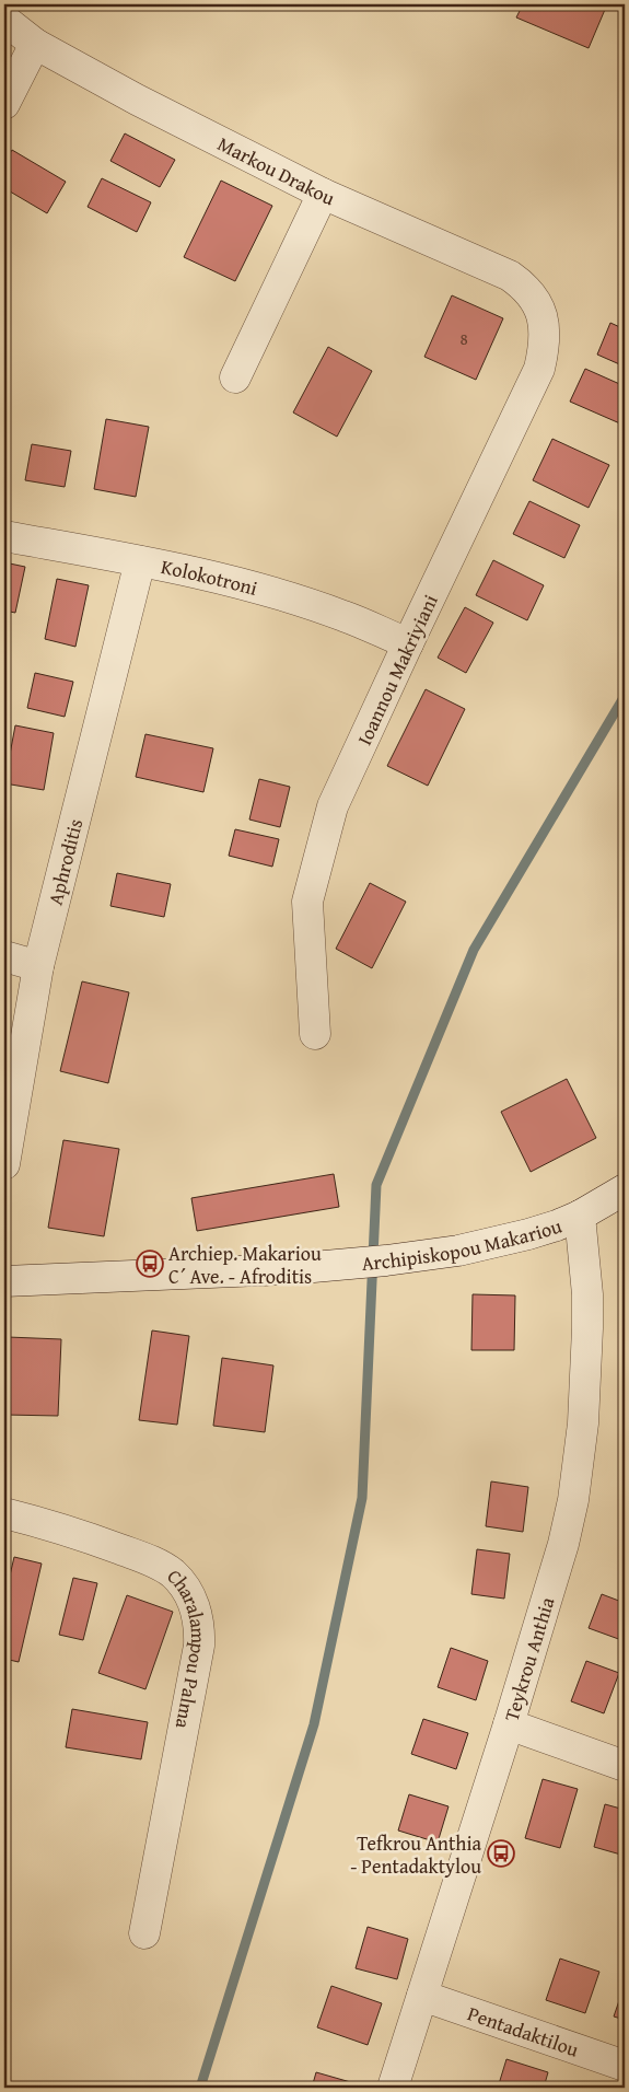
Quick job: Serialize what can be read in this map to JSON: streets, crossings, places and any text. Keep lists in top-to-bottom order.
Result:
{
  "streets": {
    "street": [
      "Markou Drakou",
      "Kolokotroni",
      "Ioannou Makriyiani",
      "Aphroditis",
      "Archipiskopou Makariou",
      "Charalampou Palma",
      "Teykrou Anthia",
      "Pentadaktilou"
    ]
  },
  "crossings": [
    ["Markou Drakou", "Ioannou Makriyiani"],
    ["Kolokotroni", "Ioannou Makriyiani"],
    ["Kolokotroni", "Aphroditis"],
    ["Archipiskopou Makariou", "Teykrou Anthia"],
    ["Teykrou Anthia", "Pentadaktilou"]
  ],
  "places": {
    "bus stop": ["Archiep. Makariou C´ Ave. - Afroditis", "Tefkrou Anthia - Pentadaktylou"]
  },
  "house_numbers": ["8"]
}
